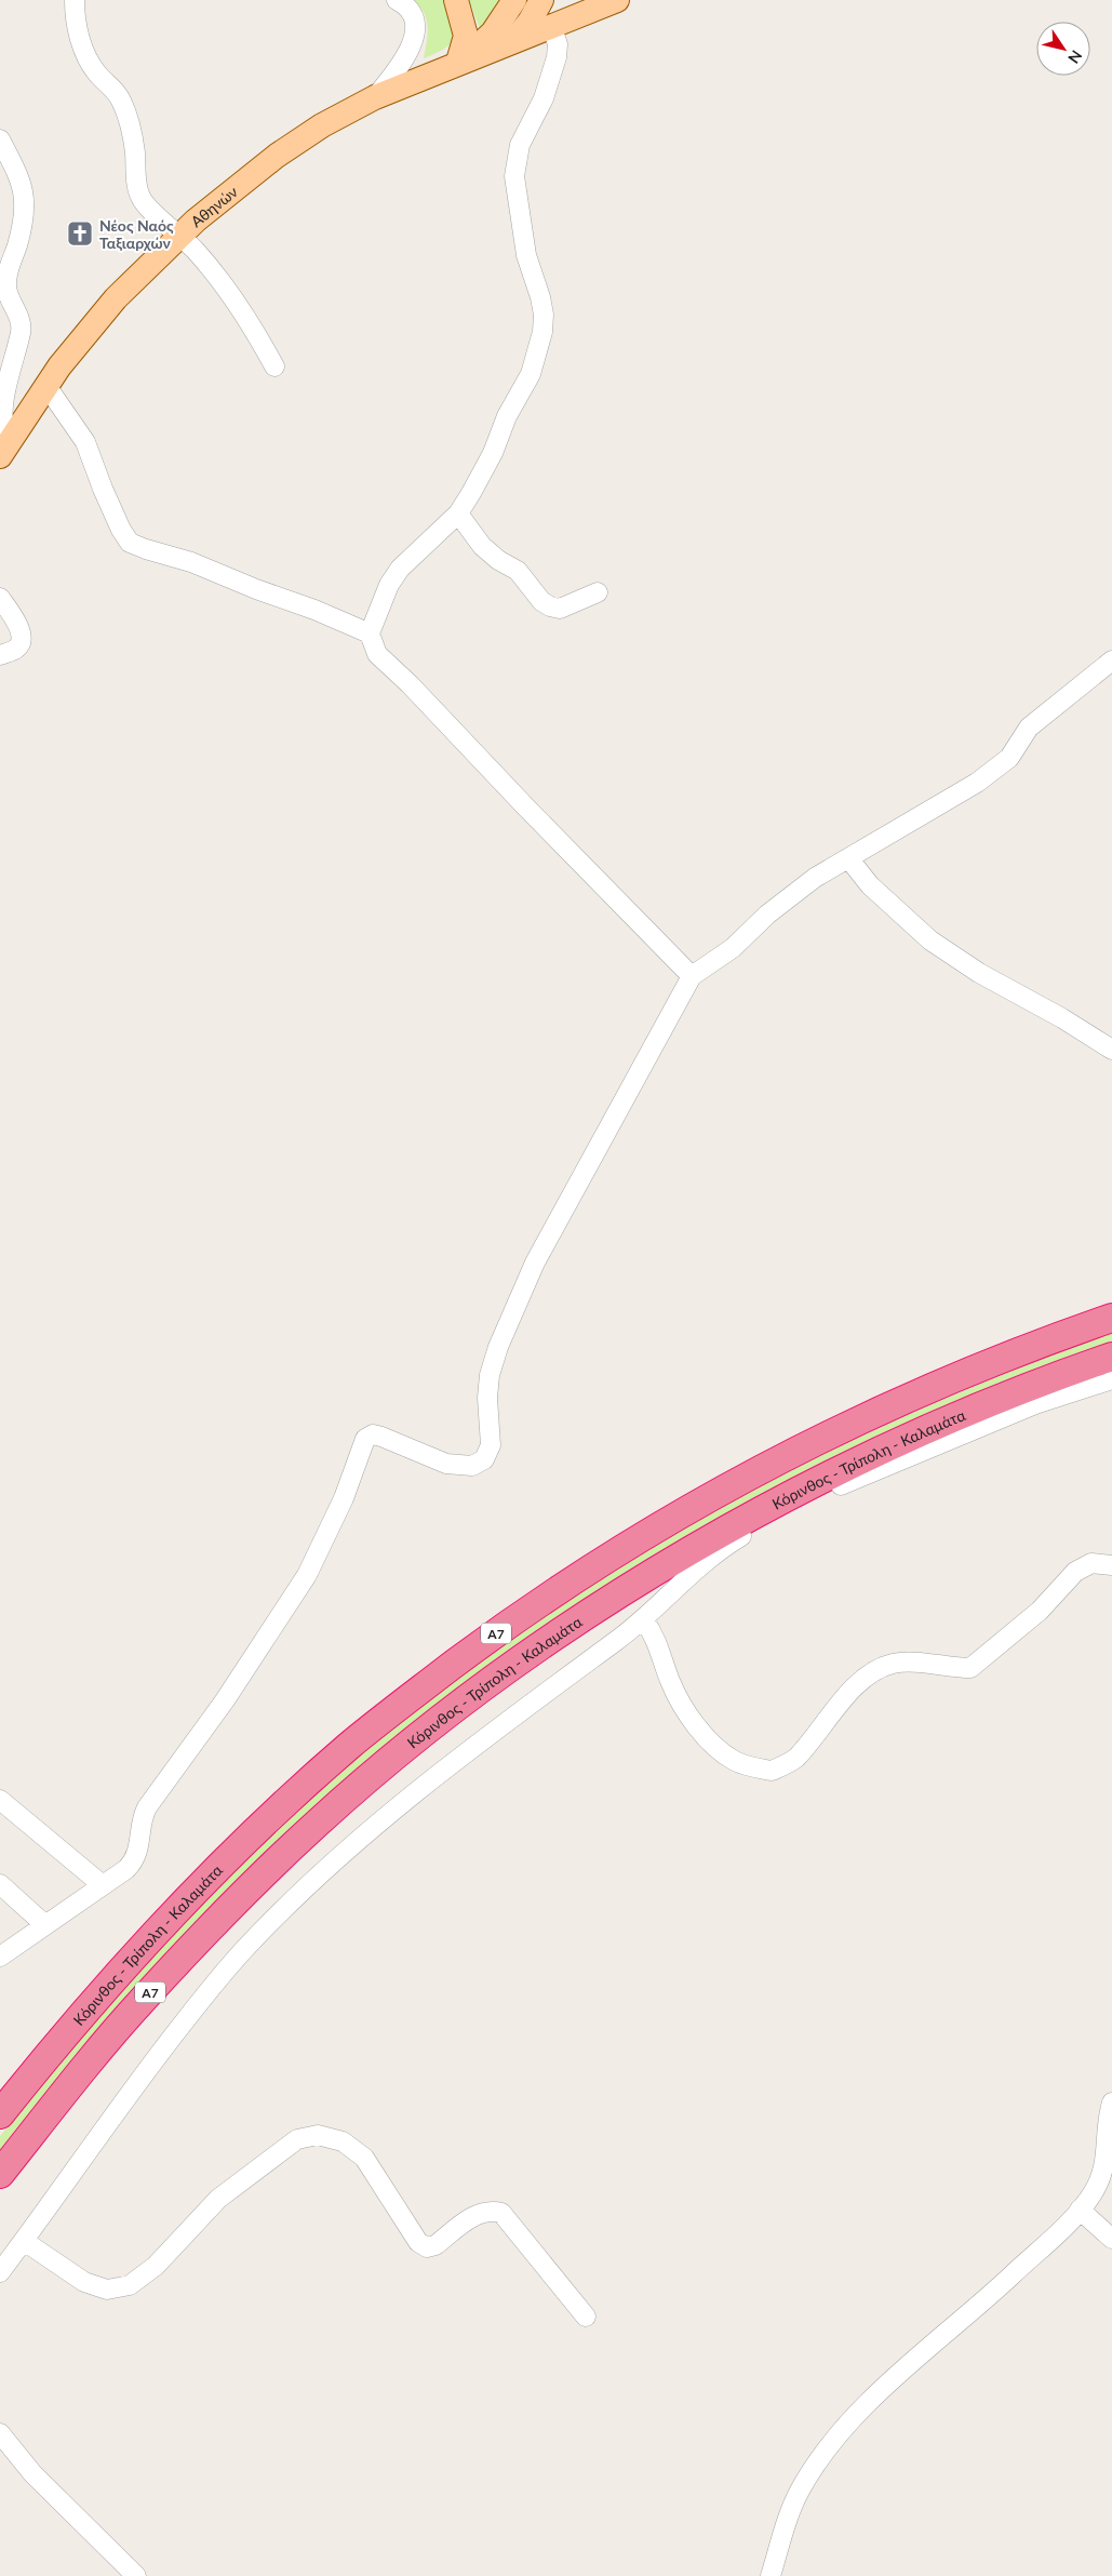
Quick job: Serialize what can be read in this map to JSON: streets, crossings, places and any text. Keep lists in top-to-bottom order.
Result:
{
  "streets": {
    "highway": ["Κόρινθος - Τρίπολη - Καλαμάτα", "Α7"],
    "main road": ["Αθηνών"]
  },
  "places": {
    "church": ["Νέος Ναός Ταξιαρχών"]
  },
  "north": "bottom right"
}
